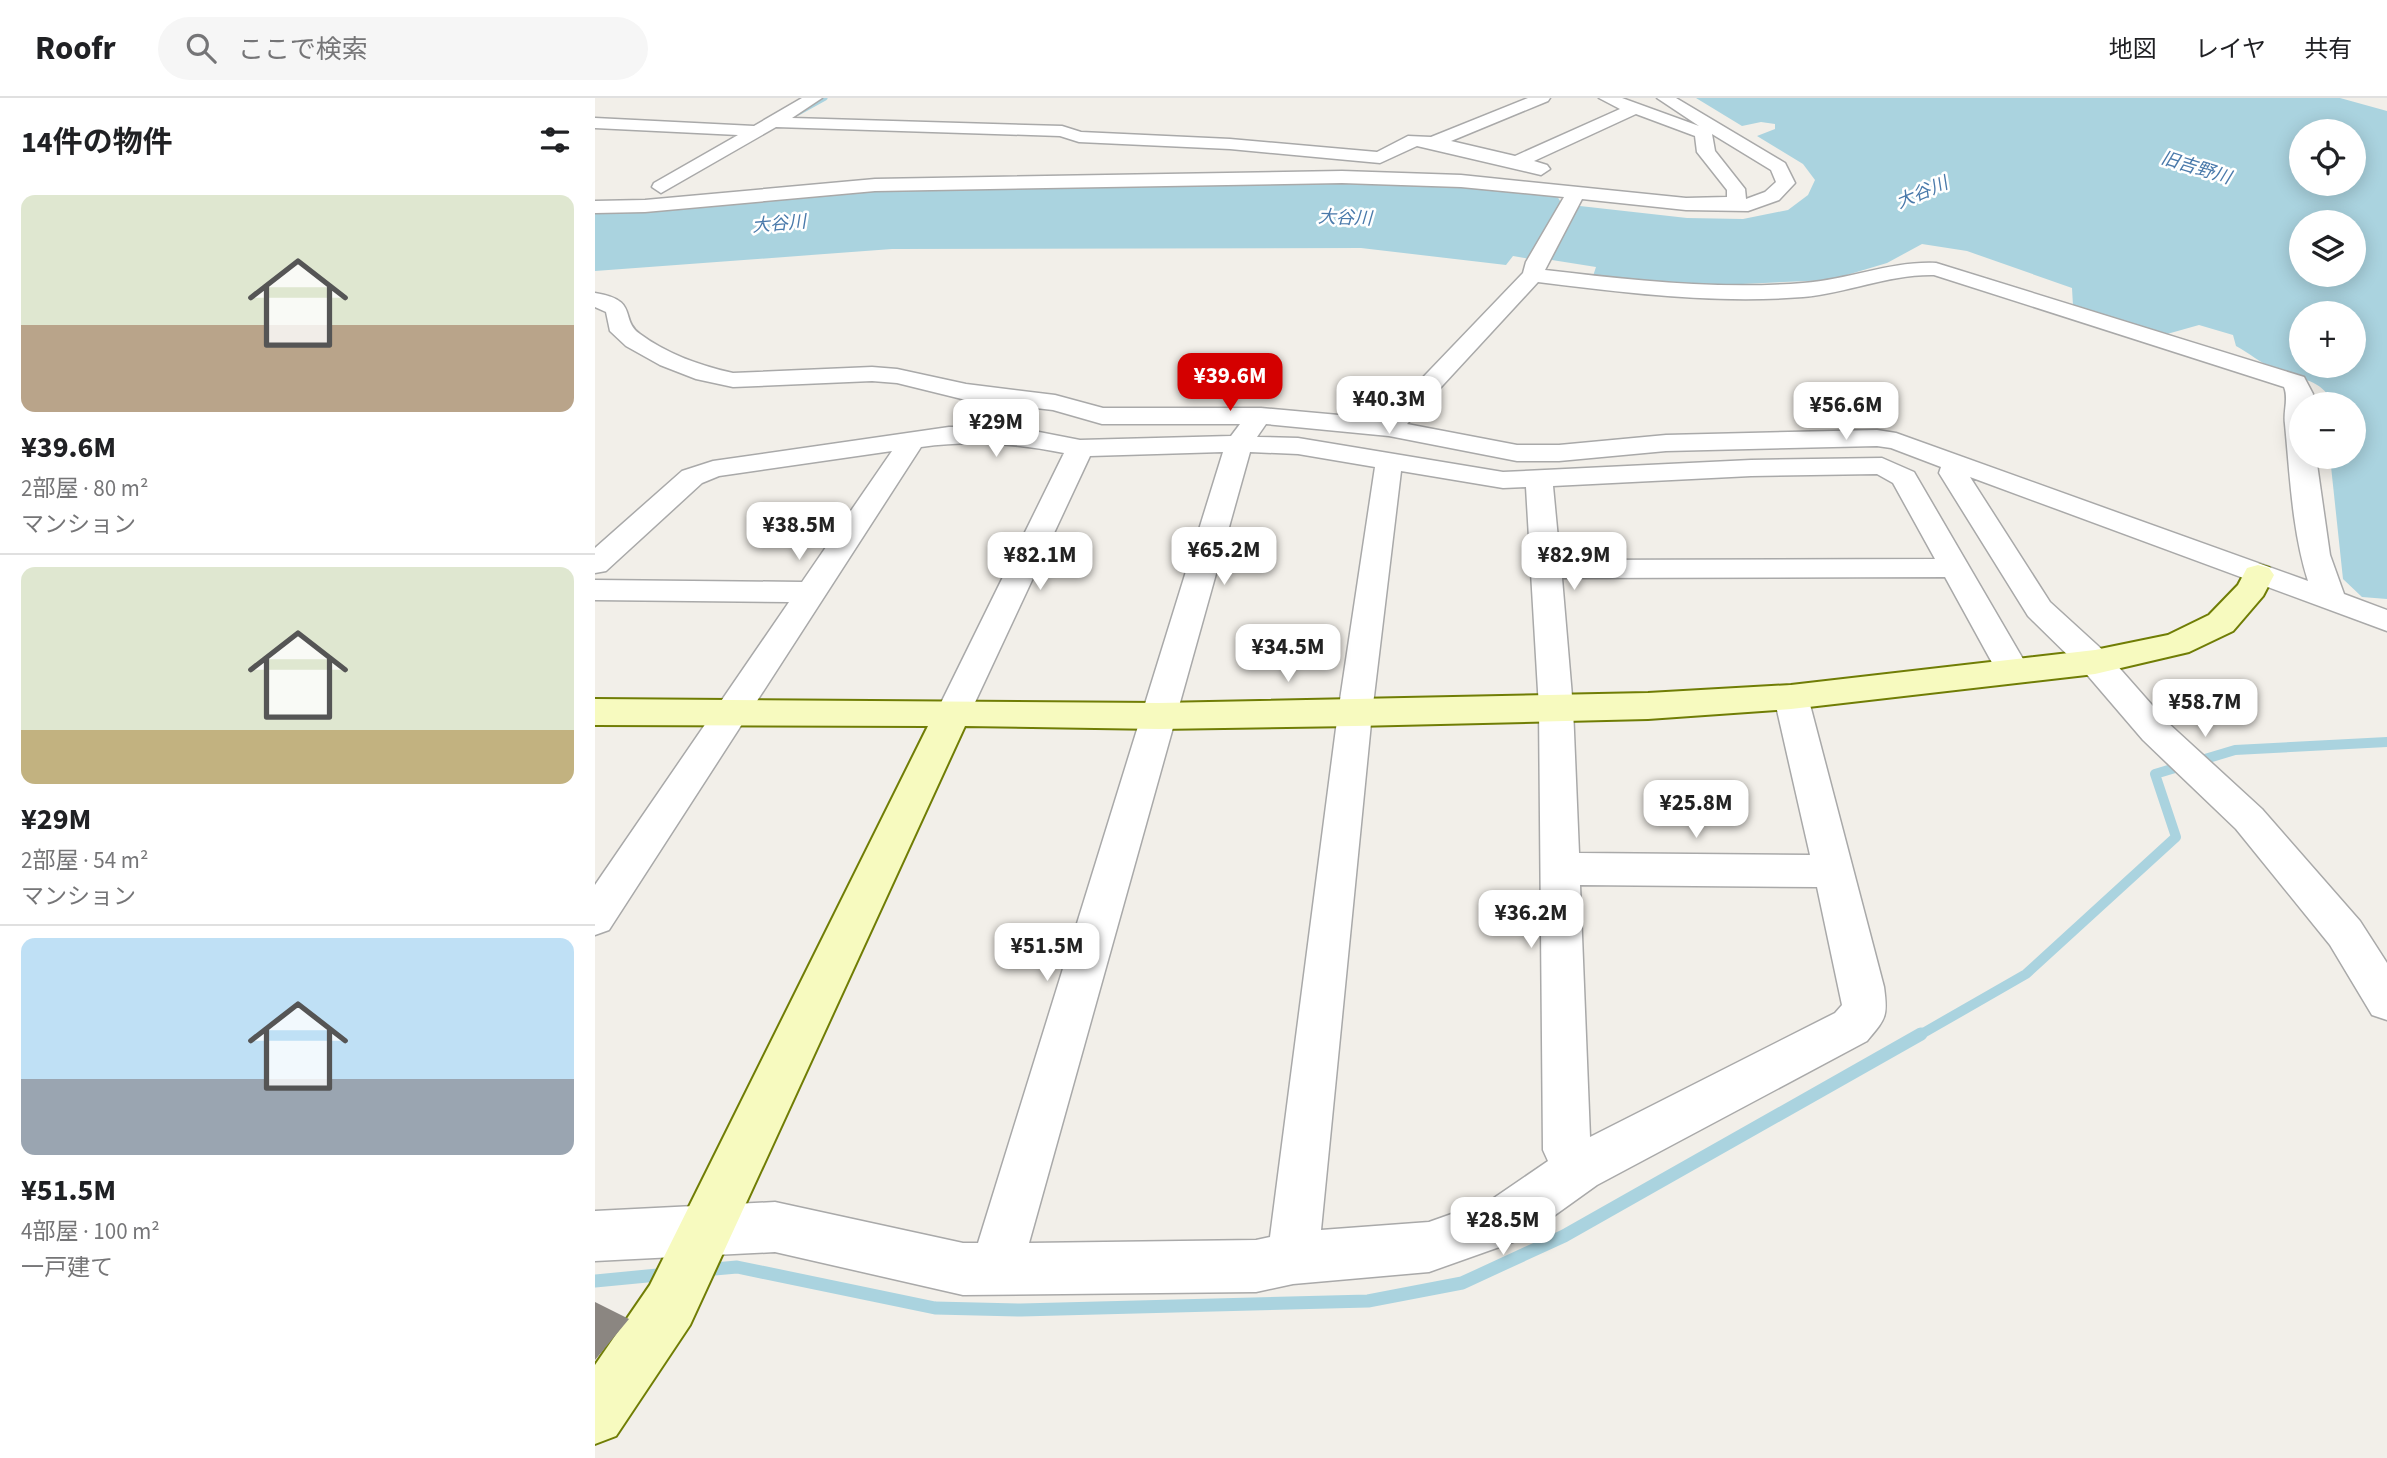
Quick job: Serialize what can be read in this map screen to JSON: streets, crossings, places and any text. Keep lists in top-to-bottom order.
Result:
{
  "water": ["旧吉野川", "大谷川"],
  "page": {
    "header": "Roofr",
    "search": "ここで検索",
    "nav": ["地図", "レイヤ", "共有"],
    "heading": "14件の物件",
    "map_buttons": ["+", "−"],
    "list": [
      {
        "name": "¥39.6M",
        "note": "2部屋 · 80 m² · マンション"
      },
      {
        "name": "¥29M",
        "note": "2部屋 · 54 m² · マンション"
      },
      {
        "name": "¥51.5M",
        "note": "4部屋 · 100 m² · 一戸建て"
      }
    ],
    "price": [
      "¥39.6M",
      "¥40.3M",
      "¥56.6M",
      "¥29M",
      "¥38.5M",
      "¥65.2M",
      "¥82.1M",
      "¥82.9M",
      "¥34.5M",
      "¥58.7M",
      "¥25.8M",
      "¥36.2M",
      "¥51.5M",
      "¥28.5M"
    ]
  }
}
